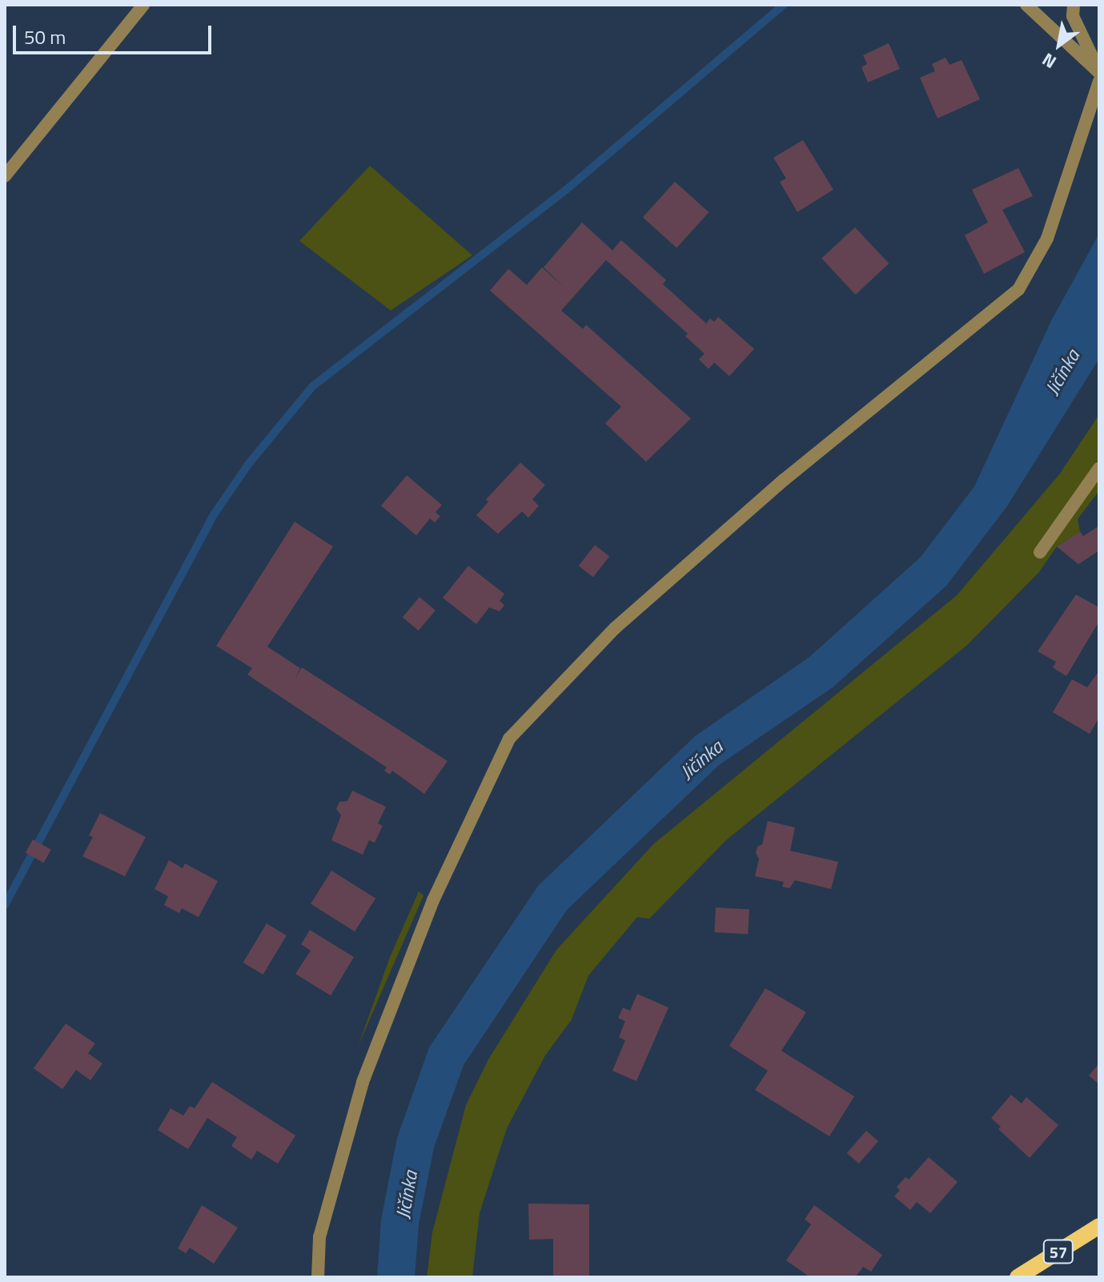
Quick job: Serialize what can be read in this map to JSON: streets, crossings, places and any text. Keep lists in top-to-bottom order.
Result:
{
  "streets": {
    "main road": ["57"]
  },
  "water": ["Jičínka"],
  "scale_bar": "50 m",
  "north": "bottom left"
}
